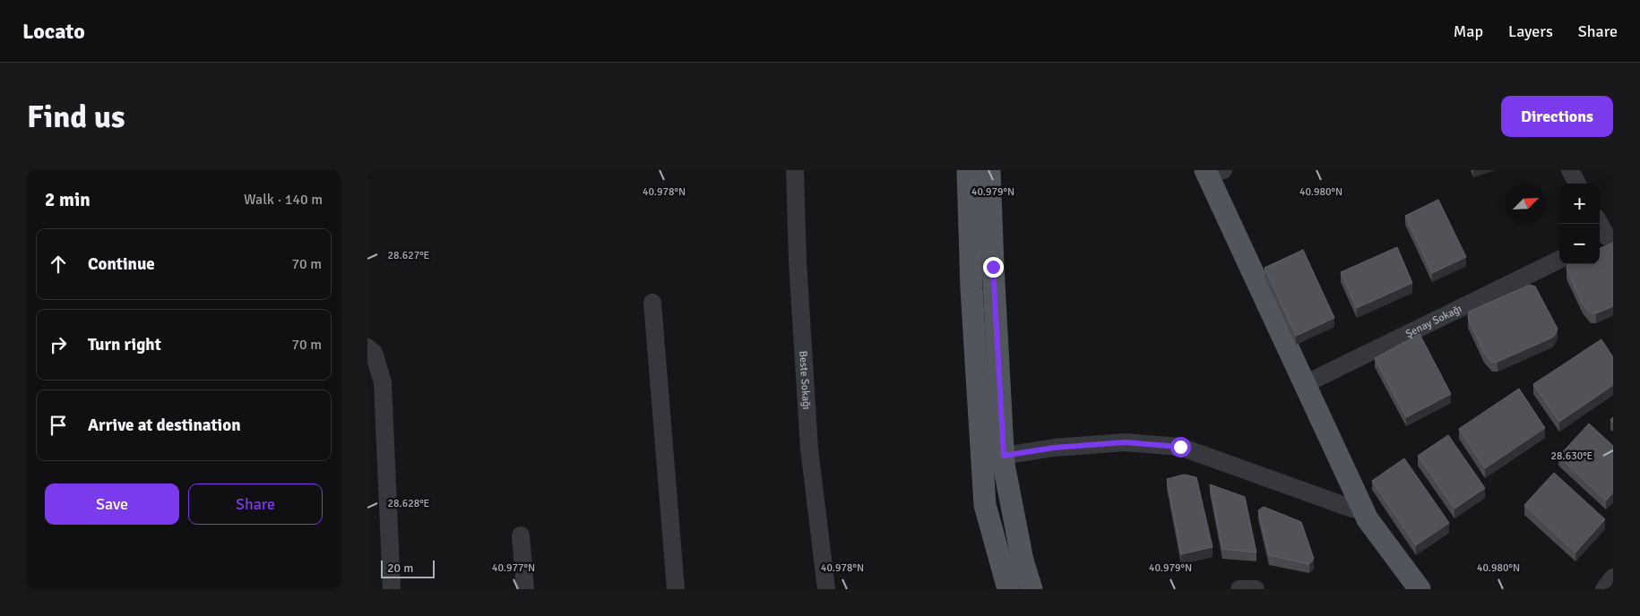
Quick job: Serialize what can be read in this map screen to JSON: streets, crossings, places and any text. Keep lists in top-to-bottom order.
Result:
{
  "streets": {
    "street": ["Şenay Sokağı", "Beste Sokağı"]
  },
  "scale_bar": "20 m",
  "north": "top right",
  "page": {
    "header": "Locato",
    "nav": ["Map", "Layers", "Share"],
    "buttons": [
      "Directions",
      ["Save", "Share"]
    ],
    "title": "Find us",
    "heading": ["2 min", "Walk · 140 m"],
    "map_buttons": ["+", "−"],
    "list": [
      ["Continue", "70 m"],
      ["Turn right", "70 m"],
      "Arrive at destination"
    ],
    "scale": "20 m"
  },
  "coordinates": [
    "40.978°N",
    "40.980°N",
    "40.979°N",
    "28.627°E",
    "28.630°E",
    "28.628°E",
    "40.977°N"
  ]
}
